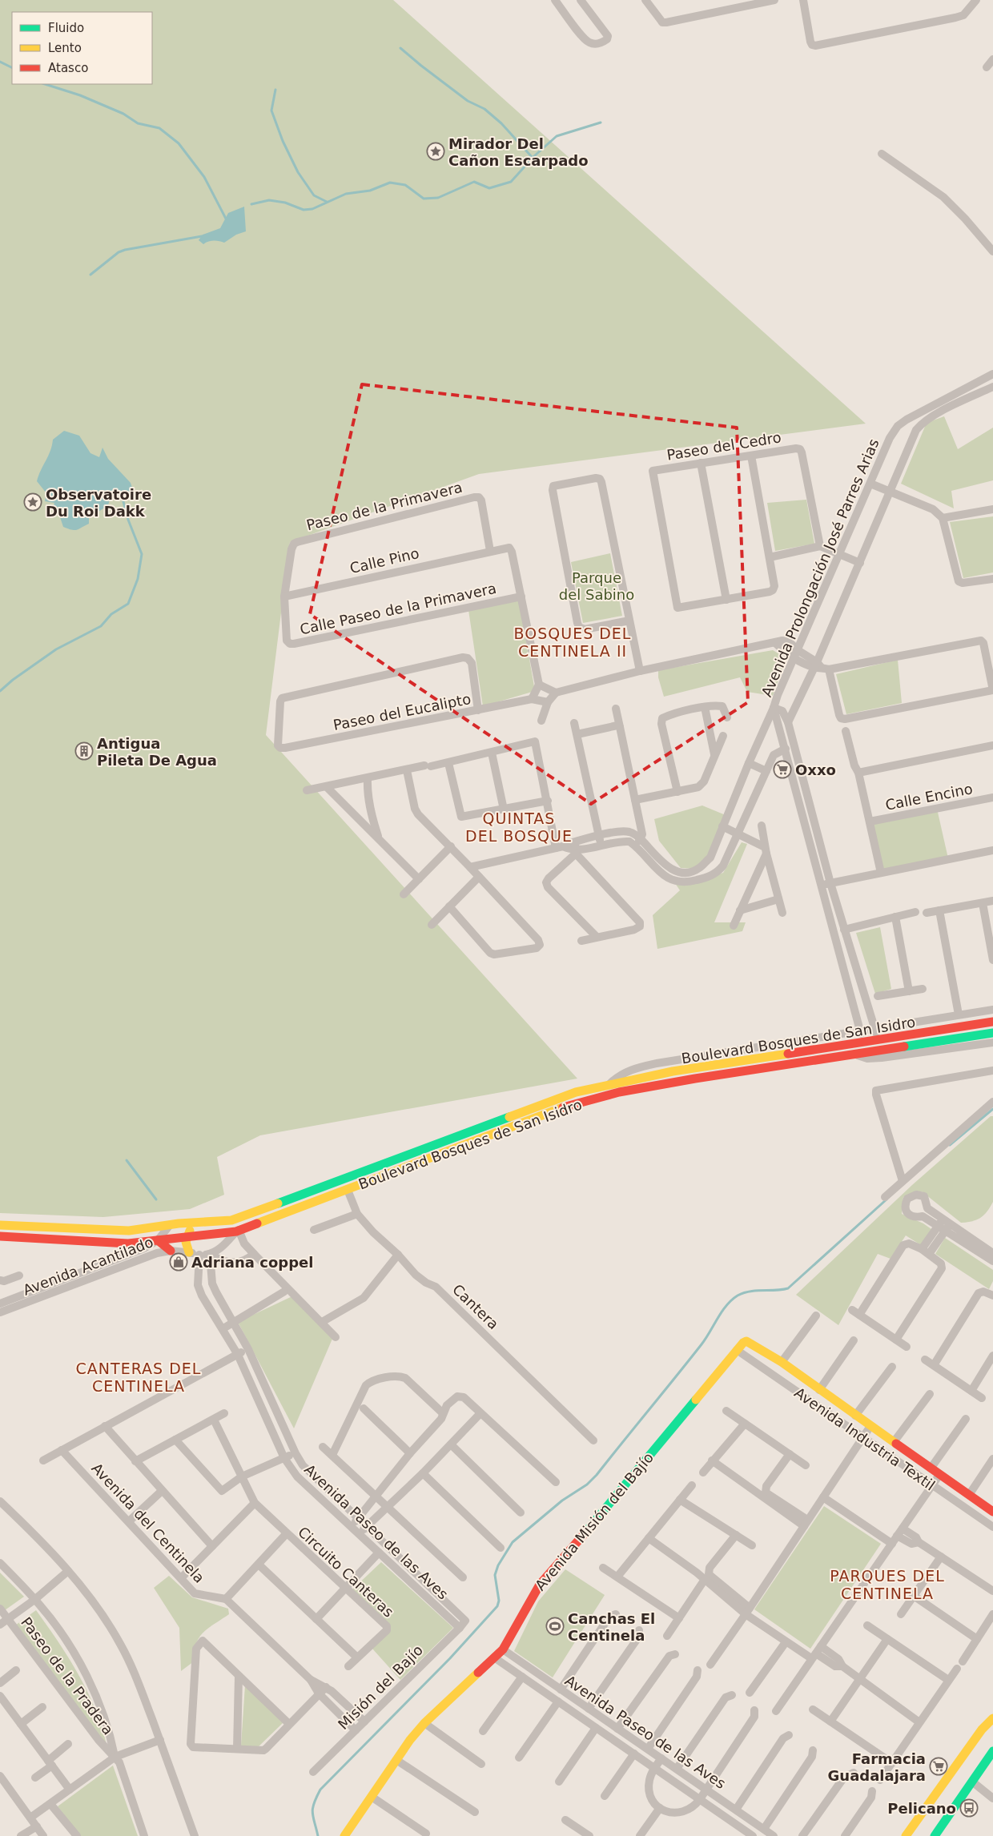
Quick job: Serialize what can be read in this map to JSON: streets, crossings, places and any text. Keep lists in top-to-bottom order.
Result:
{
  "streets": {
    "main road": ["Boulevard Bosques de San Isidro", "Avenida Industria Textil", "Avenida Misión del Bajío"],
    "street": [
      "Paseo del Cedro",
      "Paseo de la Primavera",
      "Calle Pino",
      "Avenida Prolongación José Parres Arias",
      "Calle Paseo de la Primavera",
      "Paseo del Eucalipto",
      "Calle Encino",
      "Avenida Acantilado",
      "Cantera",
      "Avenida del Centinela",
      "Avenida Paseo de las Aves",
      "Circuito Canteras",
      "Paseo de la Pradera",
      "Misión del Bajío"
    ]
  },
  "crossings": [
    ["Paseo de la Primavera", "Calle Pino"],
    ["Paseo de la Primavera", "Calle Paseo de la Primavera"],
    ["Calle Pino", "Calle Paseo de la Primavera"],
    ["Avenida Prolongación José Parres Arias", "Boulevard Bosques de San Isidro"],
    ["Boulevard Bosques de San Isidro", "Avenida Acantilado"],
    ["Boulevard Bosques de San Isidro", "Cantera"],
    ["Avenida Acantilado", "Avenida Paseo de las Aves"],
    ["Avenida Industria Textil", "Avenida Misión del Bajío"],
    ["Avenida Misión del Bajío", "Avenida Paseo de las Aves"],
    ["Avenida del Centinela", "Circuito Canteras"],
    ["Avenida Paseo de las Aves", "Misión del Bajío"]
  ],
  "districts": [
    "BOSQUES DEL CENTINELA II",
    "QUINTAS DEL BOSQUE",
    "CANTERAS DEL CENTINELA",
    "PARQUES DEL CENTINELA"
  ],
  "parks": ["Parque del Sabino"],
  "places": {
    "place": ["Mirador Del Cañon Escarpado", "Observatoire Du Roi Dakk"],
    "building": ["Antigua Pileta De Agua"],
    "supermarket": ["Oxxo", "Farmacia Guadalajara"],
    "shop": ["Adriana coppel"],
    "sports": ["Canchas El Centinela"],
    "bus stop": ["Pelicano"]
  },
  "legend": ["Fluido", "Lento", "Atasco"]
}
